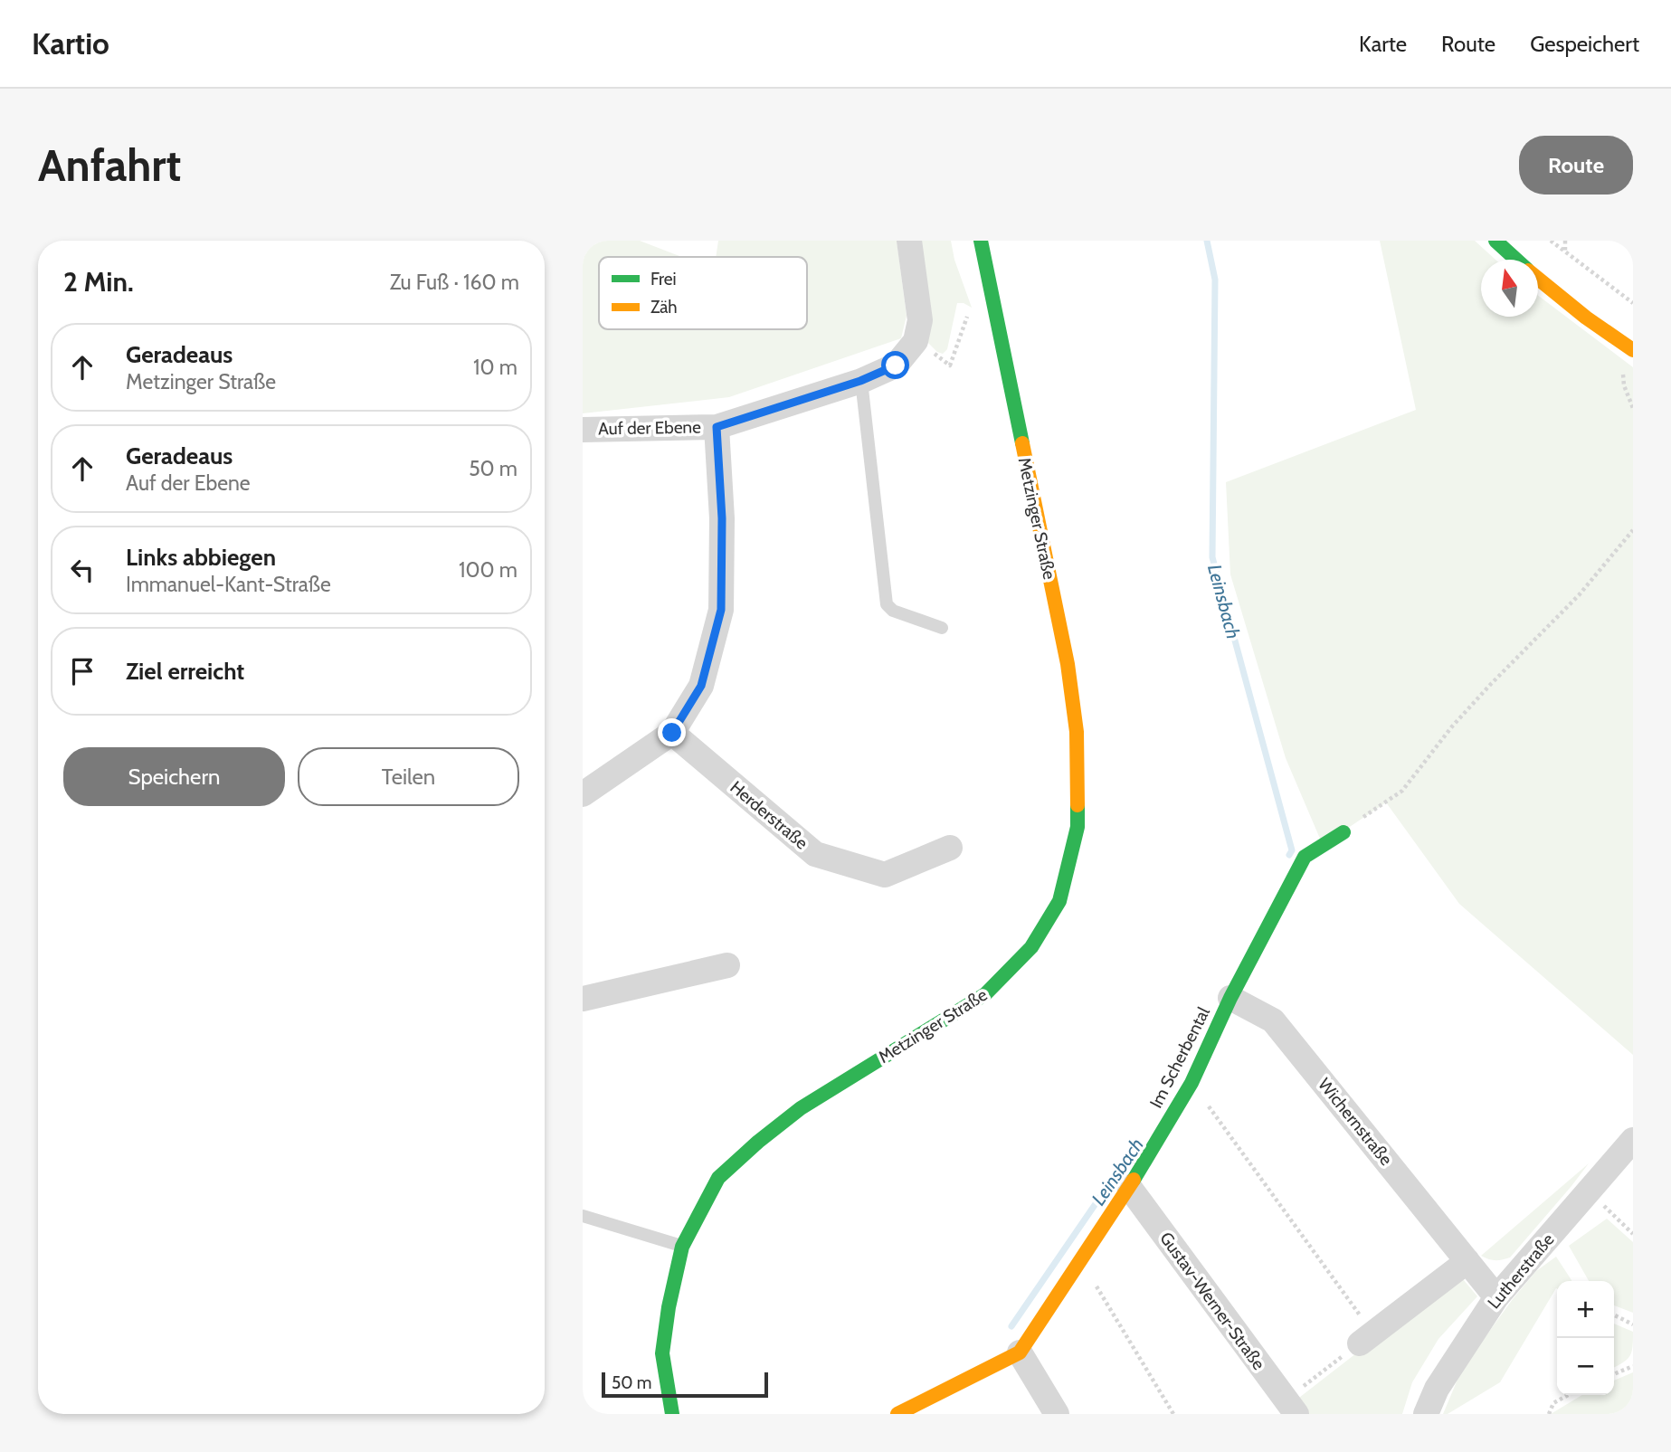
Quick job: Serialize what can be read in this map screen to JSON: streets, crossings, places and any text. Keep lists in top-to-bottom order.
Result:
{
  "streets": {
    "main road": ["Metzinger Straße", "Im Scherbental"],
    "street": [
      "Auf der Ebene",
      "Herderstraße",
      "Wichernstraße",
      "Lutherstraße",
      "Gustav-Werner-Straße"
    ]
  },
  "crossings": [
    ["Im Scherbental", "Wichernstraße"],
    ["Im Scherbental", "Gustav-Werner-Straße"],
    ["Wichernstraße", "Lutherstraße"]
  ],
  "water": ["Leinsbach"],
  "legend": ["Frei", "Zäh"],
  "scale_bar": "50 m",
  "north": "top",
  "page": {
    "header": "Kartio",
    "nav": ["Karte", "Route", "Gespeichert"],
    "buttons": [
      "Route",
      ["Speichern", "Teilen"]
    ],
    "title": "Anfahrt",
    "heading": ["2 Min.", "Zu Fuß · 160 m"],
    "list": [
      ["Geradeaus", "Metzinger Straße", "10 m"],
      ["Geradeaus", "Auf der Ebene", "50 m"],
      ["Links abbiegen", "Immanuel-Kant-Straße", "100 m"],
      "Ziel erreicht"
    ],
    "map_buttons": ["+", "−"],
    "scale": "50 m"
  }
}
